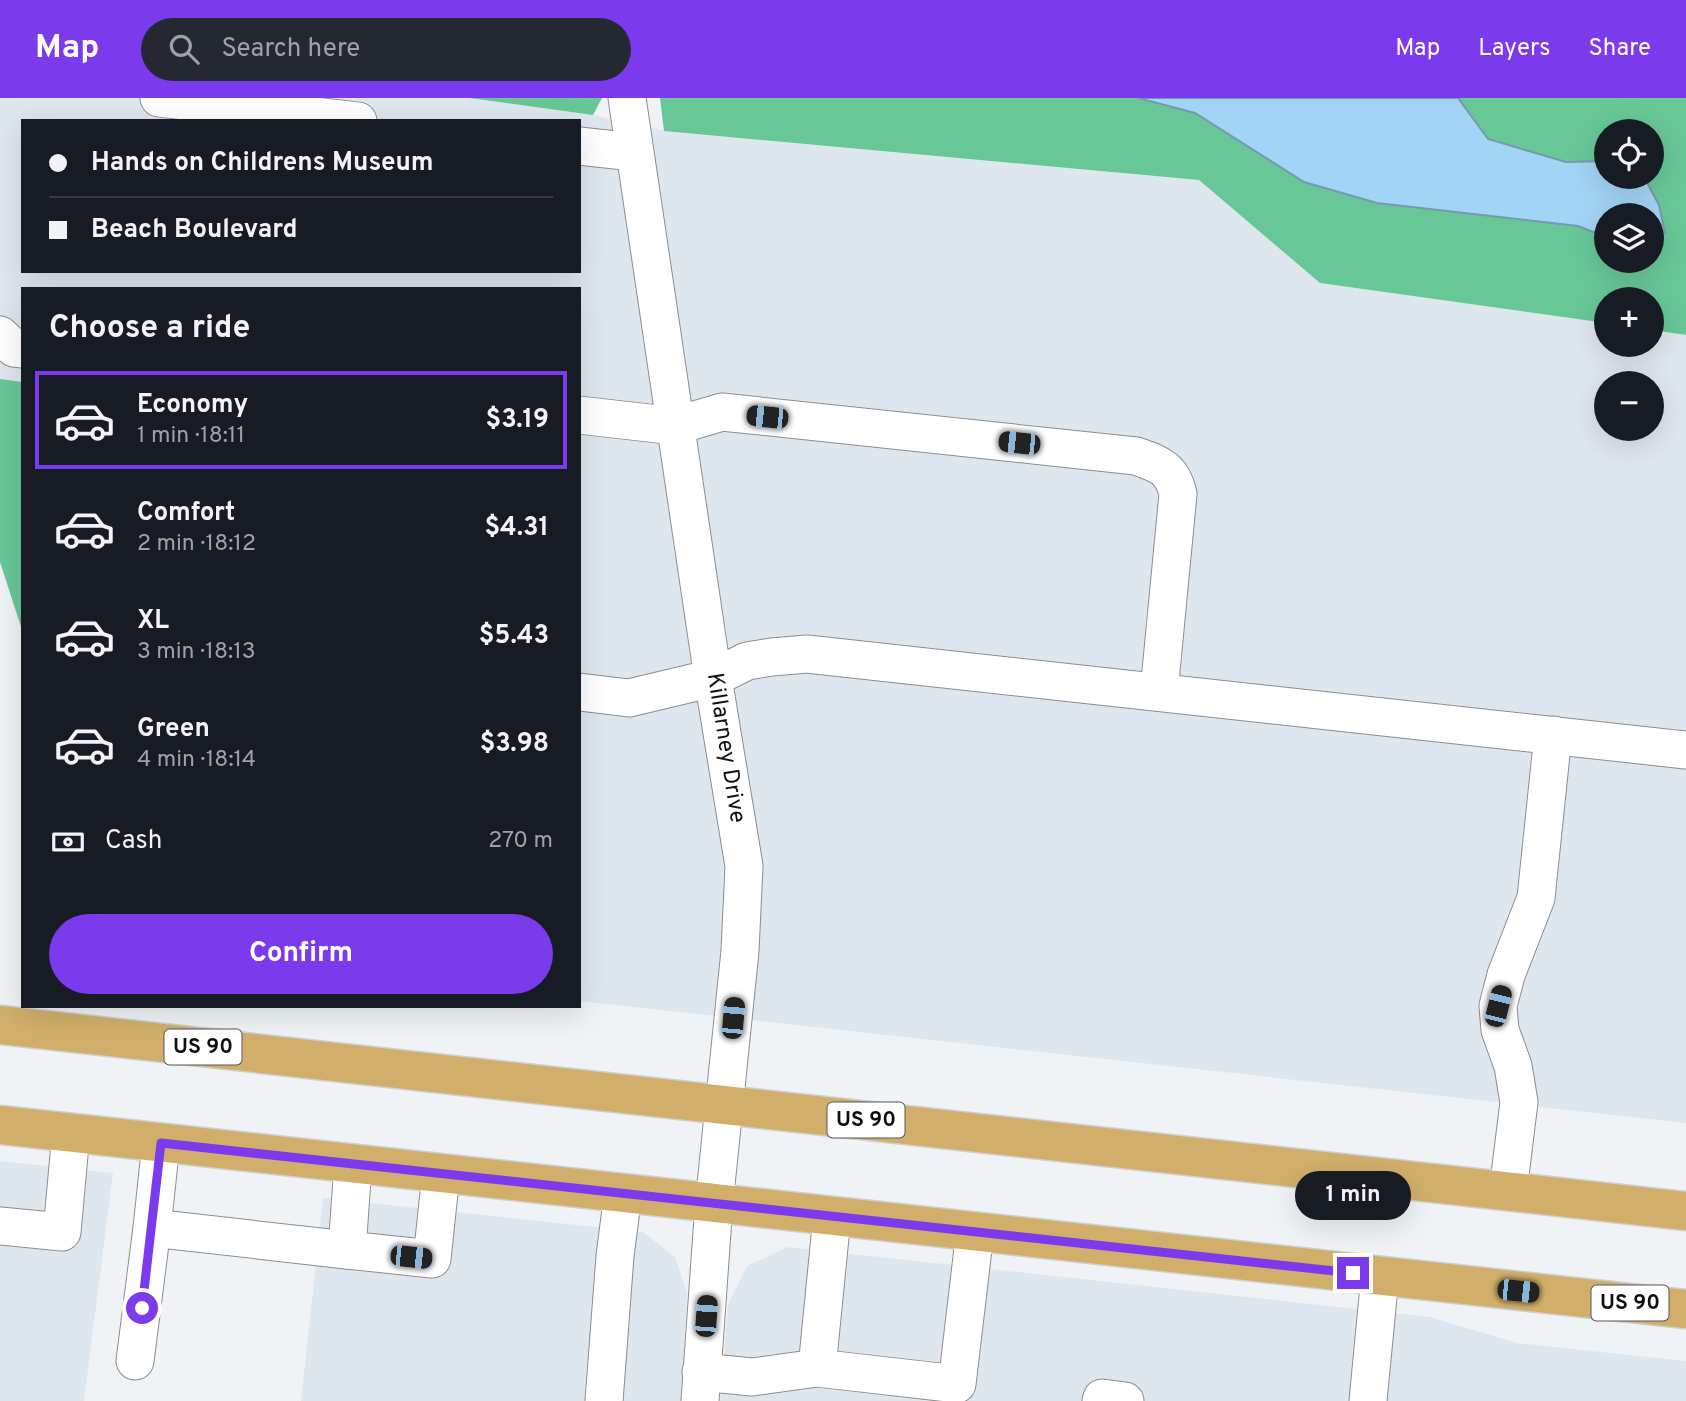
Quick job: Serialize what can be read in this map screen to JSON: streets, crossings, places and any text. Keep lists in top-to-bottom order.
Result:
{
  "streets": {
    "highway": ["US 90"],
    "street": ["Killarney Drive"]
  },
  "crossings": [
    ["Killarney Drive", "US 90"]
  ],
  "page": {
    "header": "Map",
    "search": "Search here",
    "nav": ["Map", "Layers", "Share"],
    "map_buttons": ["+", "−"],
    "banner": ["Hands on Childrens Museum", "Beach Boulevard"],
    "heading": "Choose a ride",
    "list": [
      {
        "name": "Economy",
        "note": "1 min · 18:11",
        "value": "$3.19"
      },
      {
        "name": "Comfort",
        "note": "2 min · 18:12",
        "value": "$4.31"
      },
      {
        "name": "XL",
        "note": "3 min · 18:13",
        "value": "$5.43"
      },
      {
        "name": "Green",
        "note": "4 min · 18:14",
        "value": "$3.98"
      }
    ],
    "pay": ["Cash", "270 m"],
    "buttons": "Confirm",
    "bubble": "1 min"
  }
}
